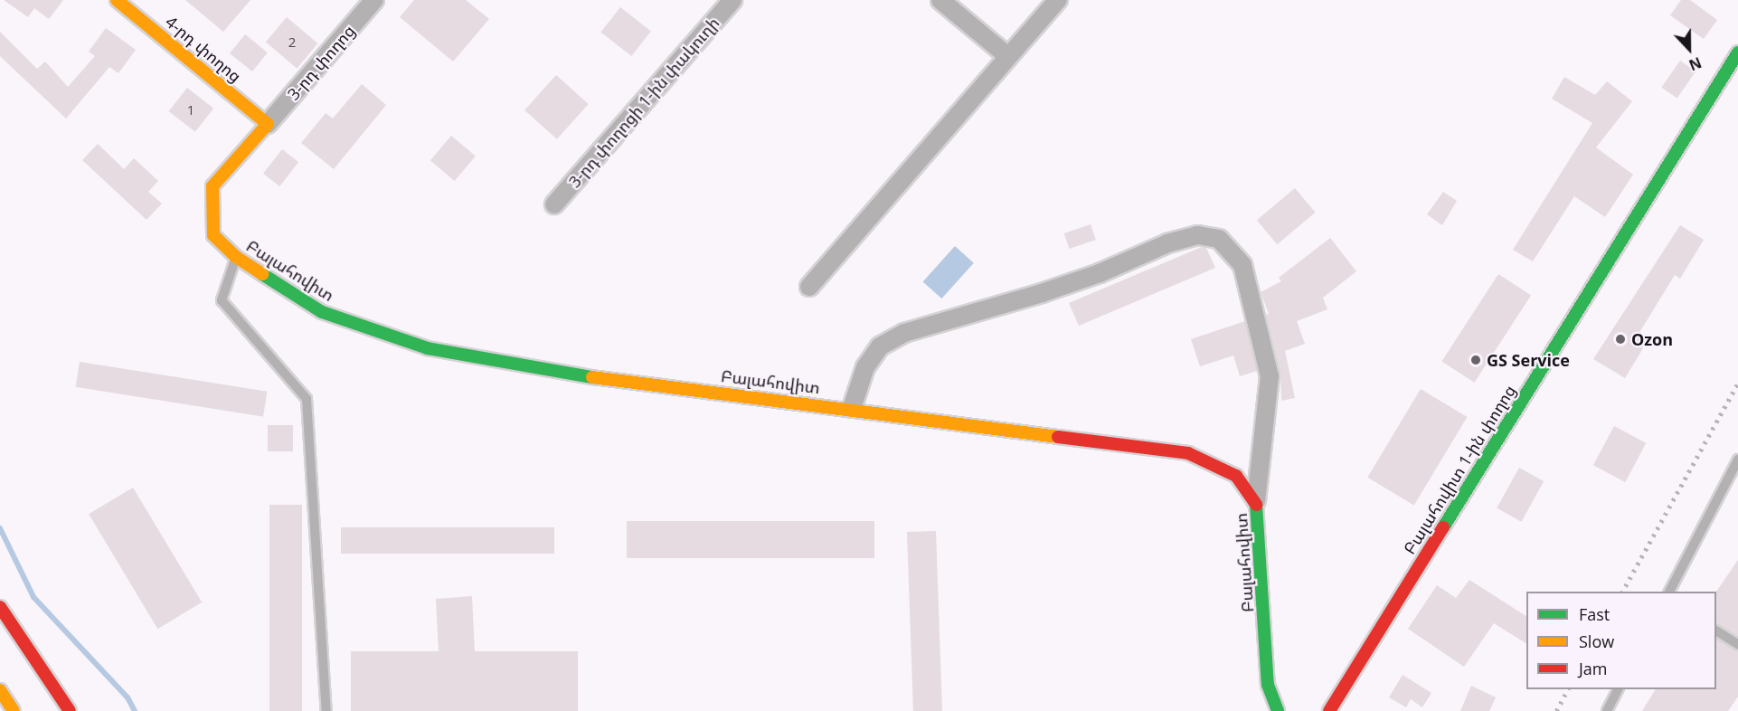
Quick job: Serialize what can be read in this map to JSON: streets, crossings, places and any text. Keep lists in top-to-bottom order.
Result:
{
  "streets": {
    "street": [
      "4-րդ փողոց",
      "3-րդ փողոց",
      "3-րդ փողոցի 1-ին փակուղի",
      "Բալահովիտ",
      "Բալահովիտ 1-ին փողոց"
    ]
  },
  "crossings": [
    ["4-րդ փողոց", "3-րդ փողոց"],
    ["4-րդ փողոց", "Բալահովիտ"],
    ["3-րդ փողոց", "Բալահովիտ"]
  ],
  "places": ["Ozon", "GS Service"],
  "house_numbers": ["2", "1"],
  "legend": ["Fast", "Slow", "Jam"],
  "north": "bottom"
}
